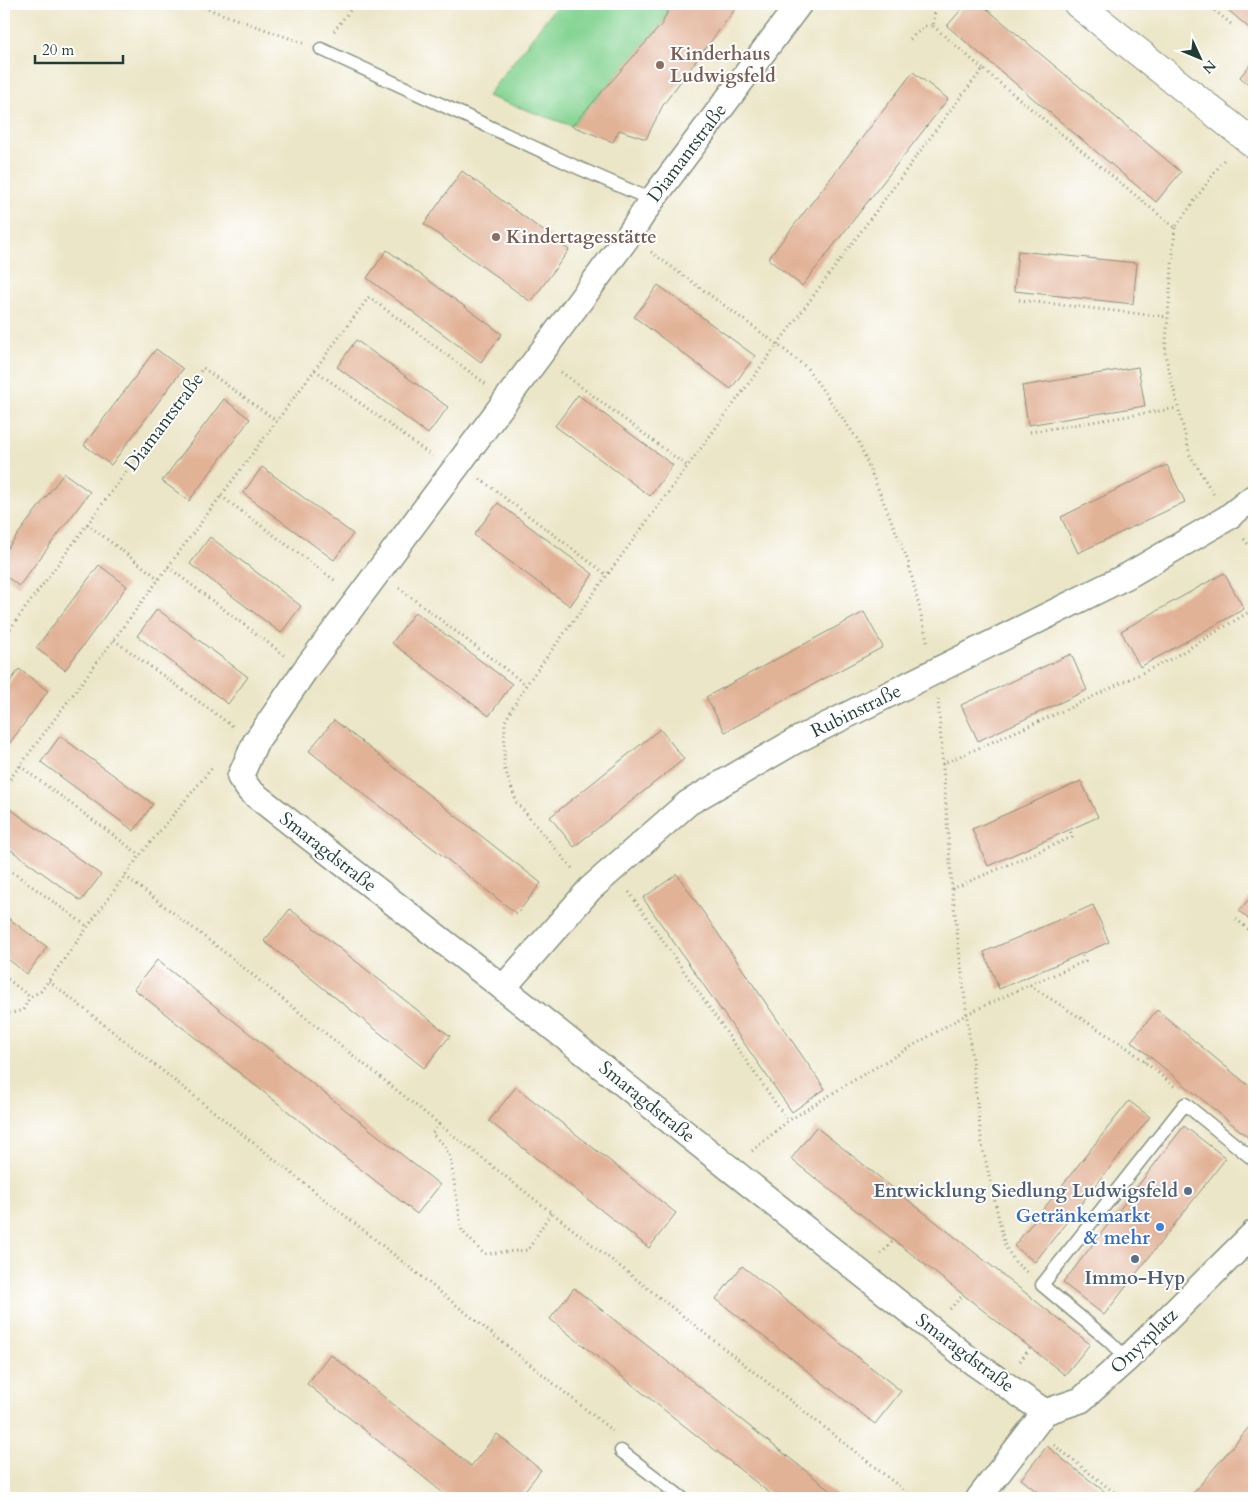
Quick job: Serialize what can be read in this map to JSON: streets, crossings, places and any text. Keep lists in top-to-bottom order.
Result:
{
  "streets": {
    "street": [
      "Diamantstraße",
      "Rubinstraße",
      "Smaragdstraße",
      "Onyxplatz"
    ]
  },
  "crossings": [
    ["Diamantstraße", "Smaragdstraße"],
    ["Rubinstraße", "Smaragdstraße"],
    ["Smaragdstraße", "Onyxplatz"]
  ],
  "places": [
    "Kinderhaus Ludwigsfeld",
    "Kindertagesstätte",
    "Entwicklung Siedlung Ludwigsfeld",
    "Getränkemarkt & mehr",
    "Immo-Hyp"
  ],
  "scale_bar": "20 m",
  "north": "bottom right"
}
